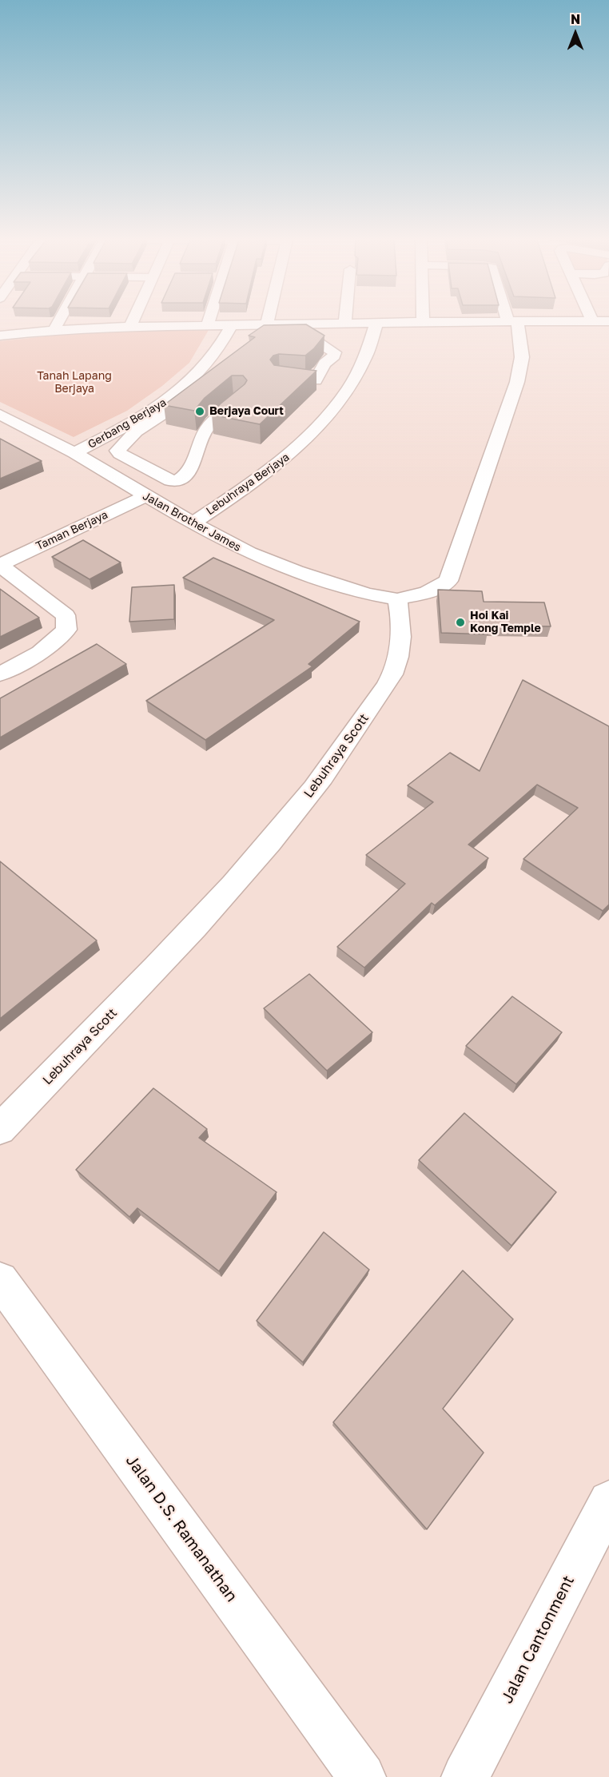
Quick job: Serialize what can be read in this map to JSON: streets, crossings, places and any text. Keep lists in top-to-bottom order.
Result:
{
  "streets": {
    "street": [
      "Gerbang Berjaya",
      "Lebuhraya Berjaya",
      "Jalan Brother James",
      "Taman Berjaya",
      "Lebuhraya Scott",
      "Jalan D.S. Ramanathan",
      "Jalan Cantonment"
    ]
  },
  "crossings": [
    ["Gerbang Berjaya", "Jalan Brother James"],
    ["Lebuhraya Berjaya", "Jalan Brother James"],
    ["Jalan Brother James", "Taman Berjaya"],
    ["Jalan Brother James", "Lebuhraya Scott"]
  ],
  "parks": ["Tanah Lapang Berjaya"],
  "places": ["Berjaya Court", "Hoi Kai Kong Temple"],
  "north": "top"
}
